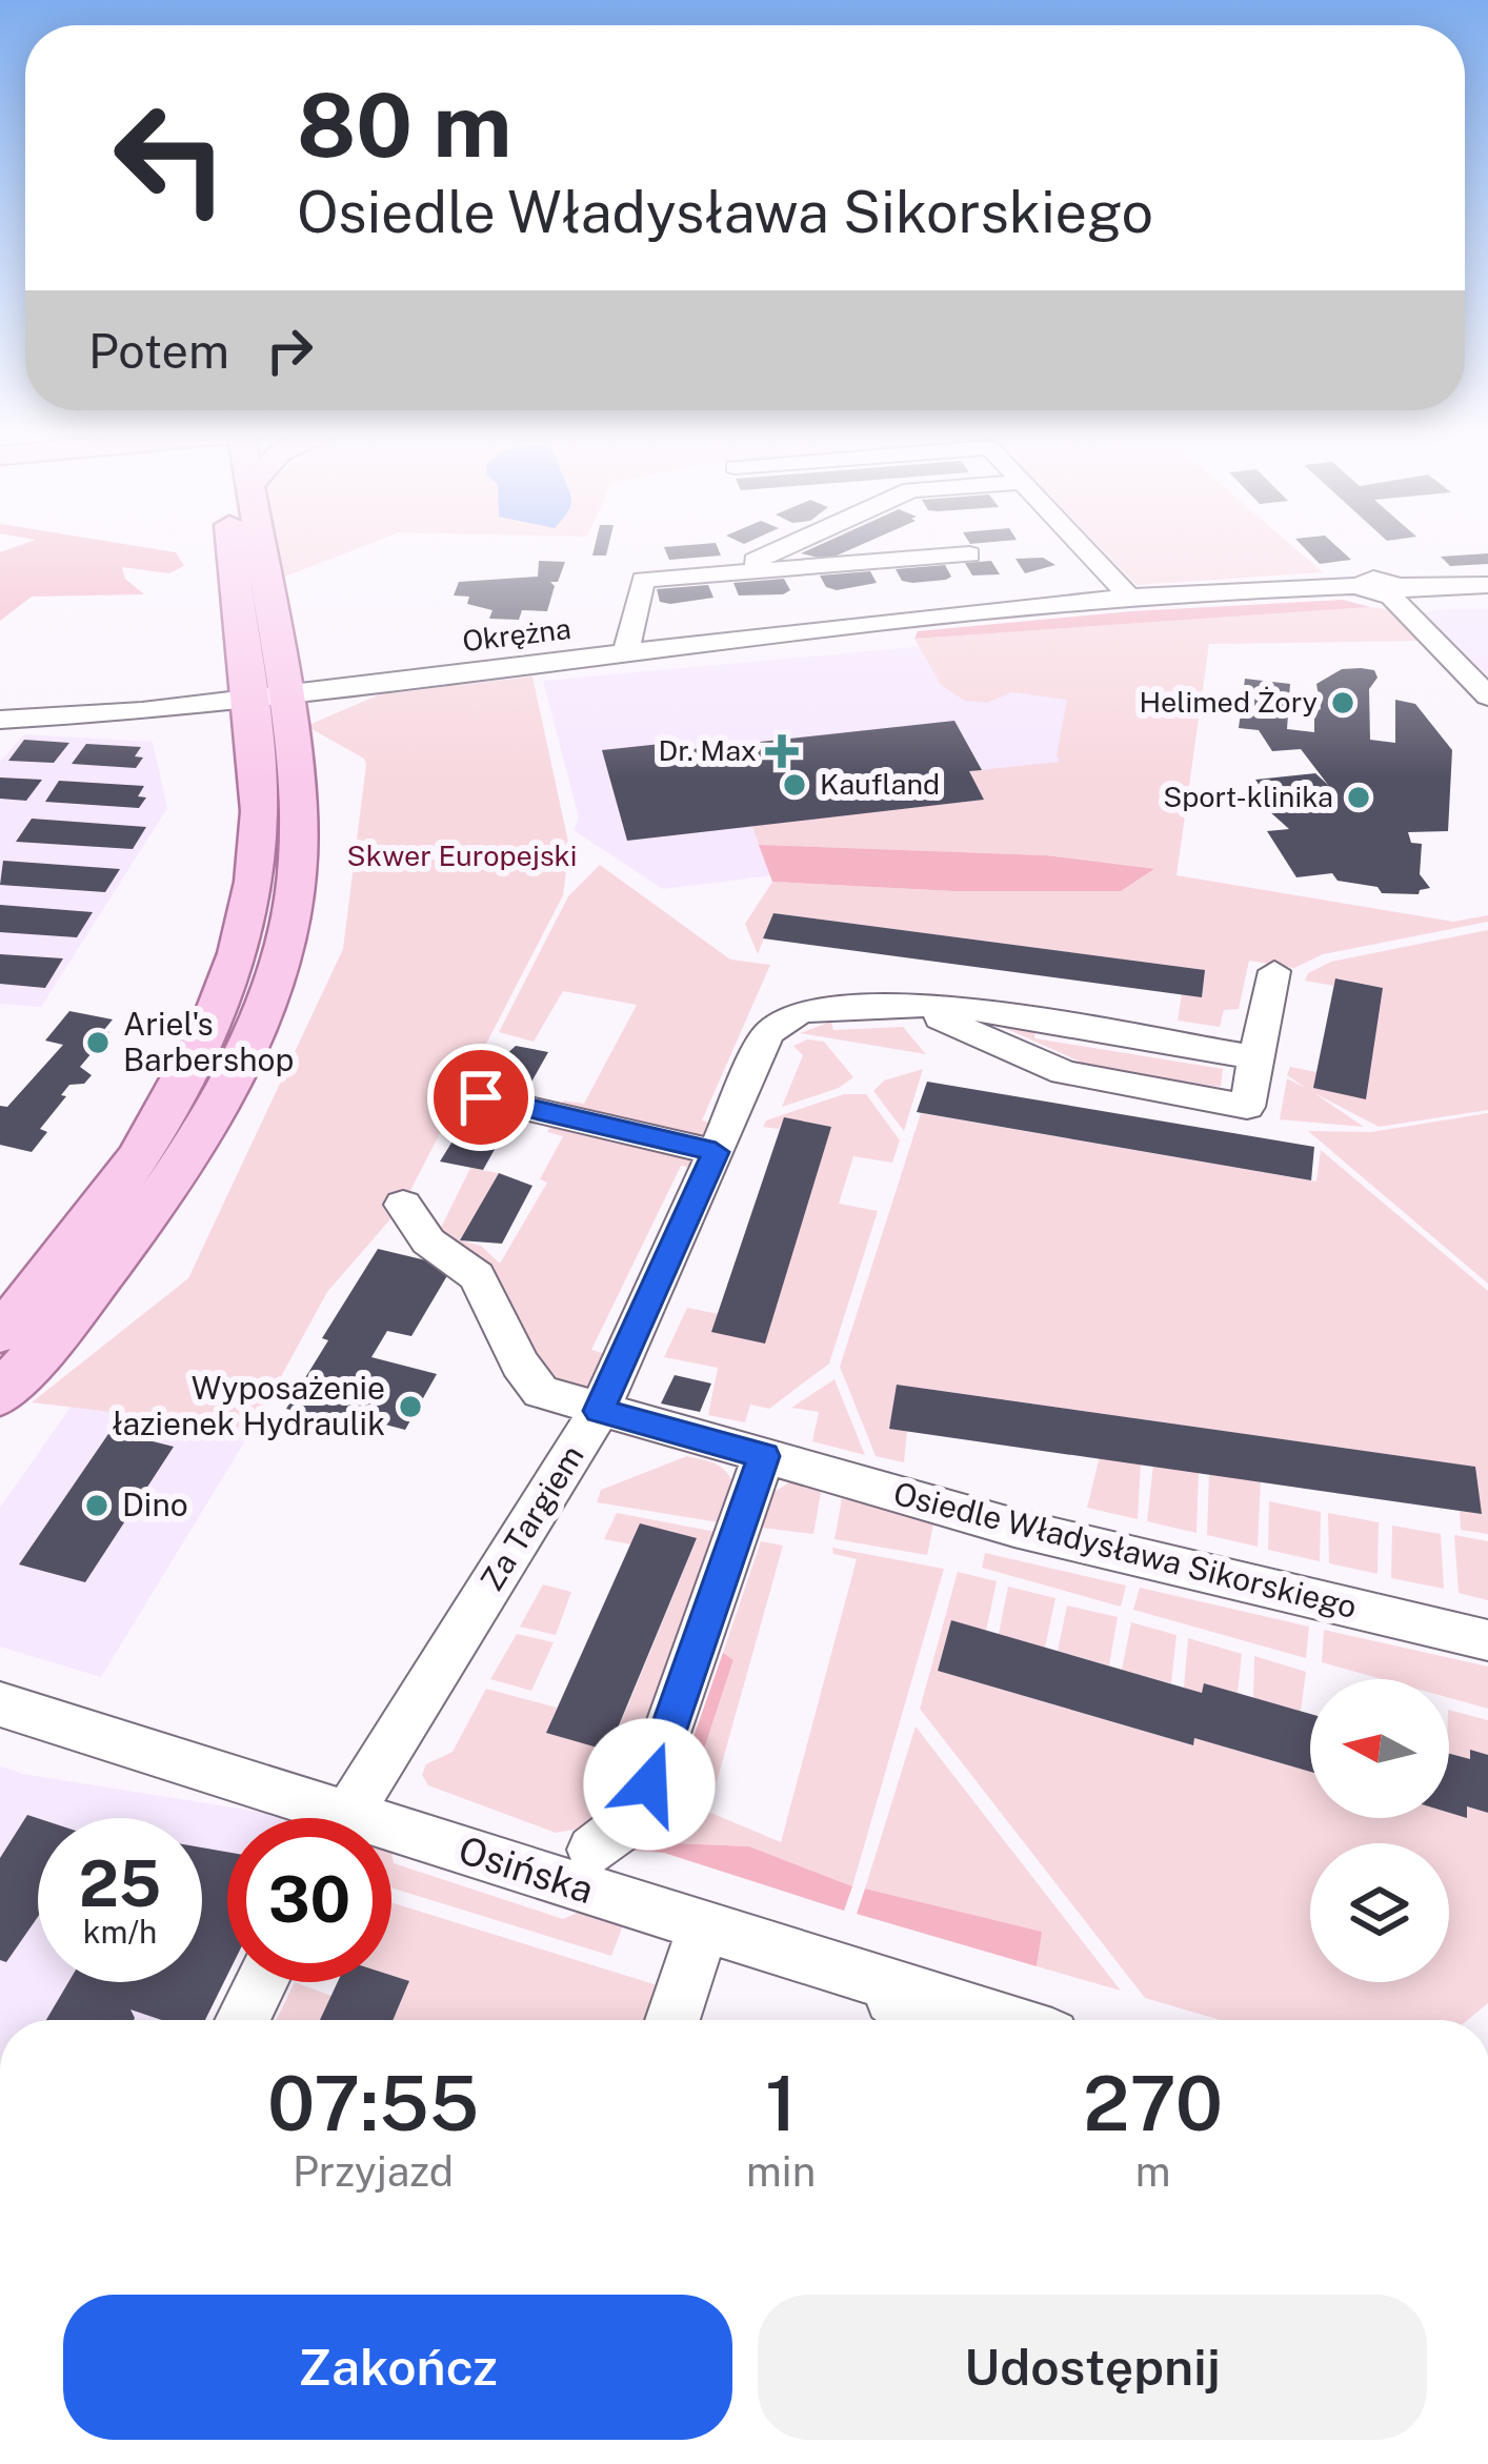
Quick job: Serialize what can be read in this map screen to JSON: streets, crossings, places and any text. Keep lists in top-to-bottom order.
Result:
{
  "streets": {
    "street": [
      "Okrężna",
      "Za Targiem",
      "Osiedle Władysława Sikorskiego",
      "Osińska"
    ]
  },
  "crossings": [
    ["Za Targiem", "Osiedle Władysława Sikorskiego"]
  ],
  "parks": ["Skwer Europejski"],
  "places": {
    "other": [
      "Helimed Żory",
      "Kaufland",
      "Sport-klinika",
      "Ariel's Barbershop",
      "Wyposażenie łazienek Hydraulik",
      "Dino"
    ],
    "health": ["Dr. Max"]
  },
  "north": "left",
  "page": {
    "turn": ["80 m", "Osiedle Władysława Sikorskiego"],
    "then": "Potem",
    "speed": "25 km/h",
    "limit": "30",
    "eta": [
      "07:55",
      "Przyjazd",
      "1",
      "min",
      "270",
      "m"
    ],
    "buttons": ["Zakończ", "Udostępnij"]
  }
}
